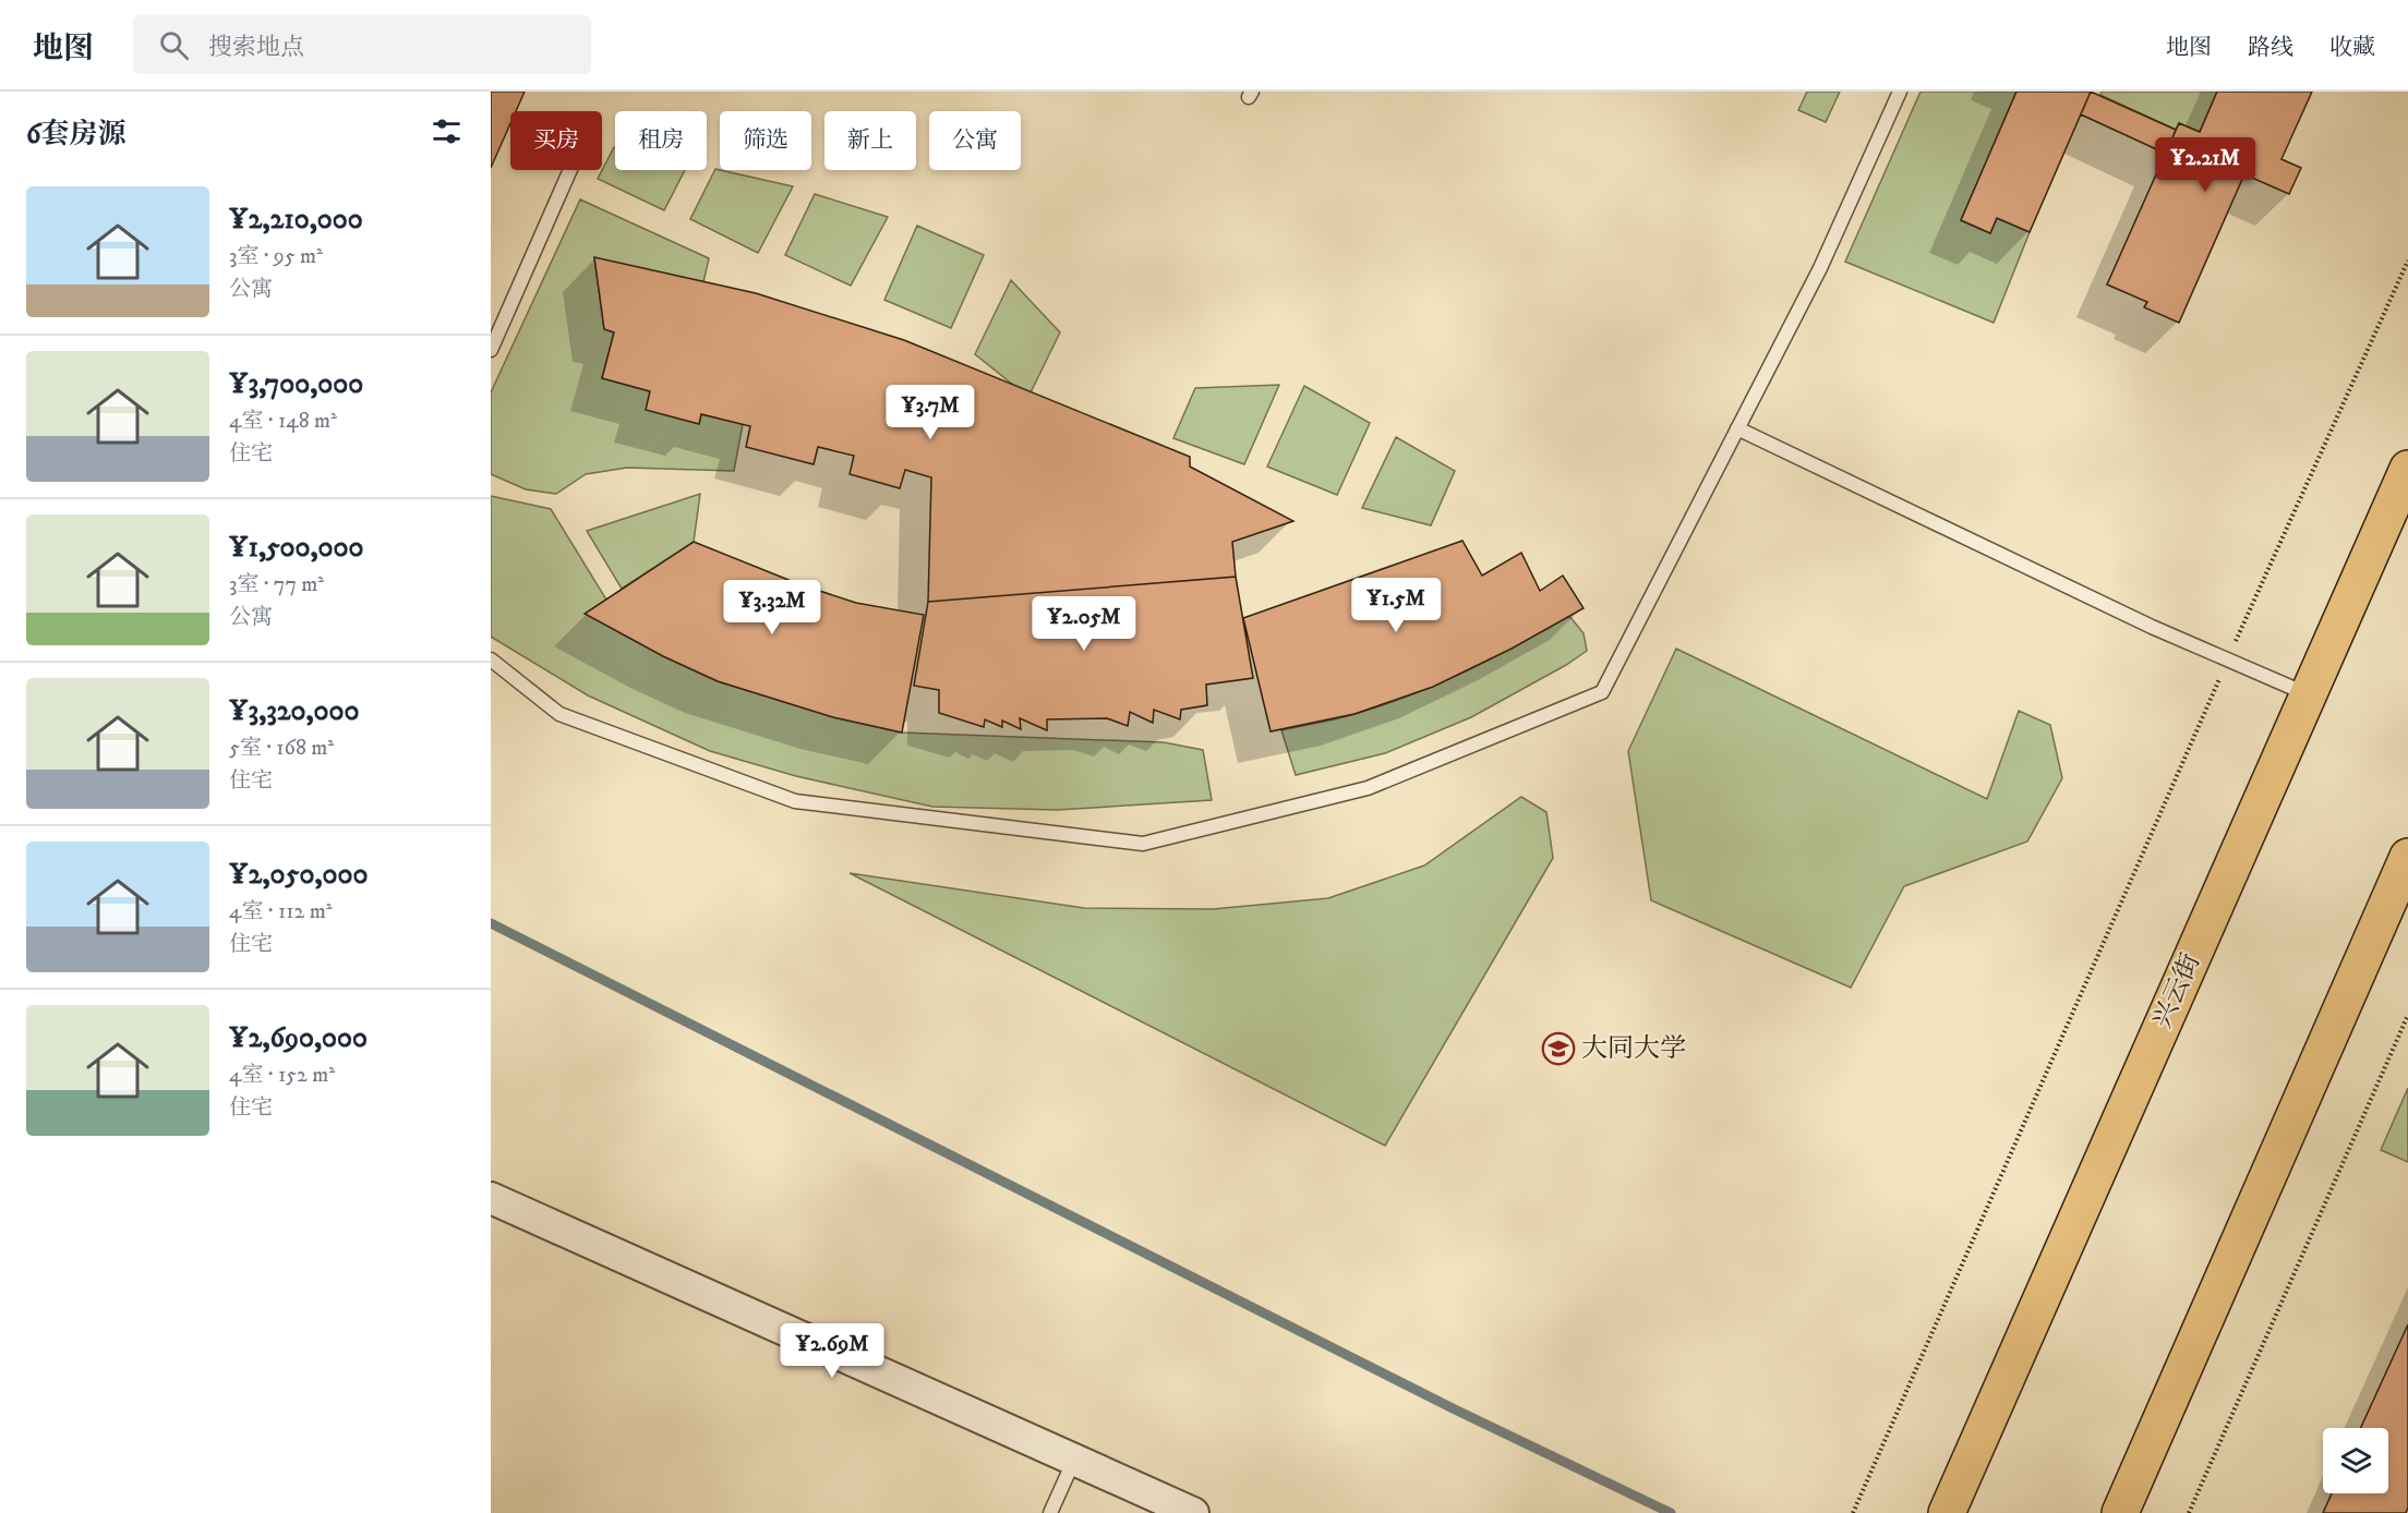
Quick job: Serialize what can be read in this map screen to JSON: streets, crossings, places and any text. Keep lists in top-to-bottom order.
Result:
{
  "streets": {
    "main road": ["兴云街"]
  },
  "places": {
    "school or university": ["大同大学"]
  },
  "page": {
    "header": "地图",
    "search": "搜索地点",
    "nav": ["地图", "路线", "收藏"],
    "heading": "6套房源",
    "chip": [
      "买房",
      "租房",
      "筛选",
      "新上",
      "公寓"
    ],
    "price": [
      "¥2.21M",
      "¥3.7M",
      "¥1.5M",
      "¥3.32M",
      "¥2.05M",
      "¥2.69M"
    ],
    "list": [
      {
        "name": "¥2,210,000",
        "note": "3室 · 95 m² · 公寓"
      },
      {
        "name": "¥3,700,000",
        "note": "4室 · 148 m² · 住宅"
      },
      {
        "name": "¥1,500,000",
        "note": "3室 · 77 m² · 公寓"
      },
      {
        "name": "¥3,320,000",
        "note": "5室 · 168 m² · 住宅"
      },
      {
        "name": "¥2,050,000",
        "note": "4室 · 112 m² · 住宅"
      },
      {
        "name": "¥2,690,000",
        "note": "4室 · 152 m² · 住宅"
      }
    ]
  }
}
